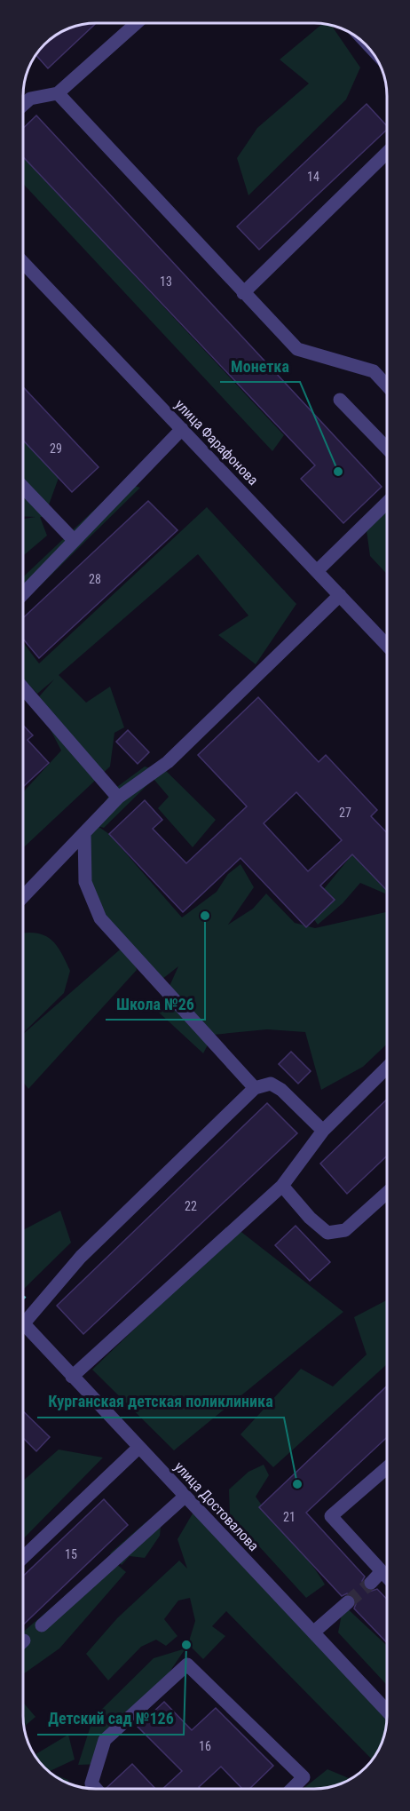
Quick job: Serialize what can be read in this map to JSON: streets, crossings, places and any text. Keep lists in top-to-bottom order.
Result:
{
  "streets": {
    "street": ["улица Фарафонова", "улица Достовалова"]
  },
  "places": [
    "Монетка",
    "Школа №26",
    "Курганская детская поликлиника",
    "Детский сад №126"
  ],
  "house_numbers": [
    "14",
    "13",
    "29",
    "28",
    "27",
    "22",
    "21",
    "15",
    "16"
  ]
}
